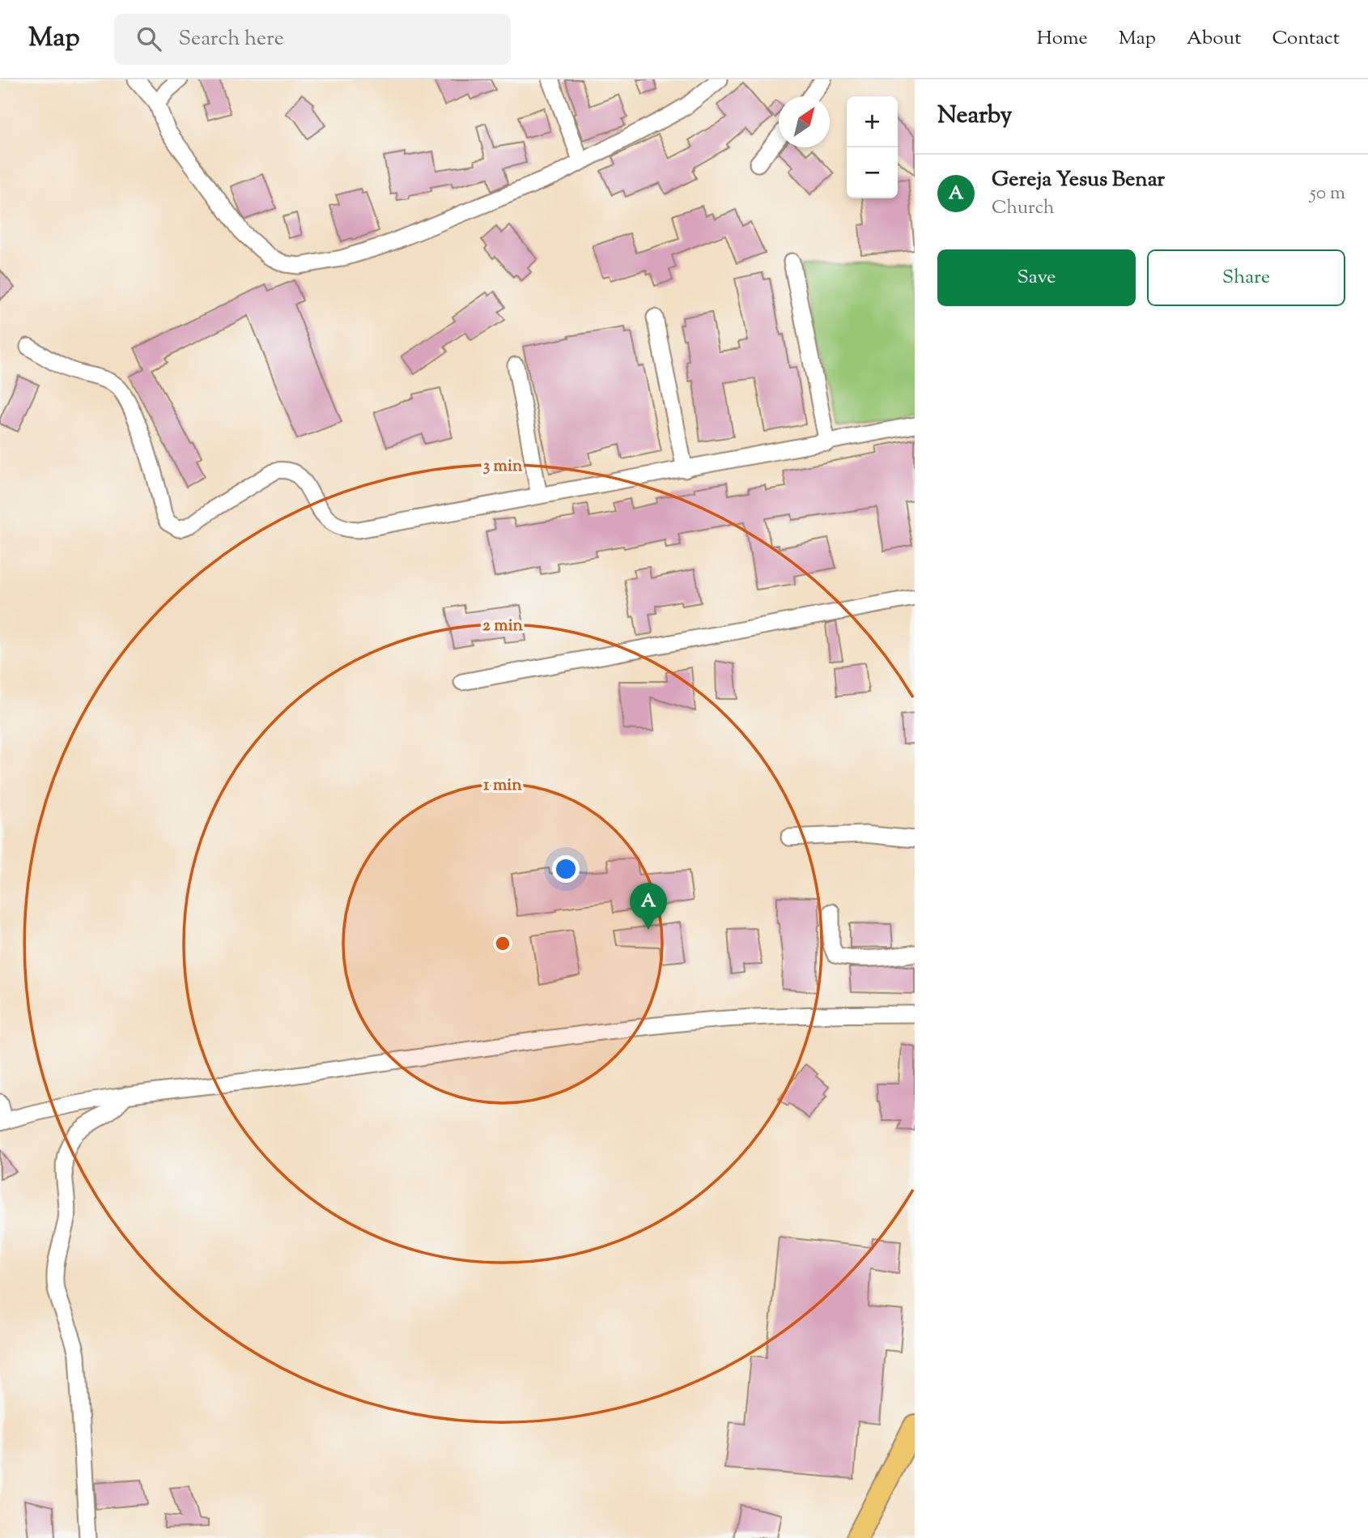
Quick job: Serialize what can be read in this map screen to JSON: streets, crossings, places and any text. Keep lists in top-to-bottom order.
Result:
{
  "north": "top right",
  "page": {
    "header": "Map",
    "search": "Search here",
    "nav": [
      "Home",
      "Map",
      "About",
      "Contact"
    ],
    "heading": "Nearby",
    "map_buttons": ["+", "−"],
    "list": [
      {
        "mark": "A",
        "name": "Gereja Yesus Benar",
        "note": "Church",
        "value": "50 m"
      }
    ],
    "buttons": ["Save", "Share"],
    "pins": "A"
  },
  "rings": ["3 min", "2 min", "1 min"]
}
